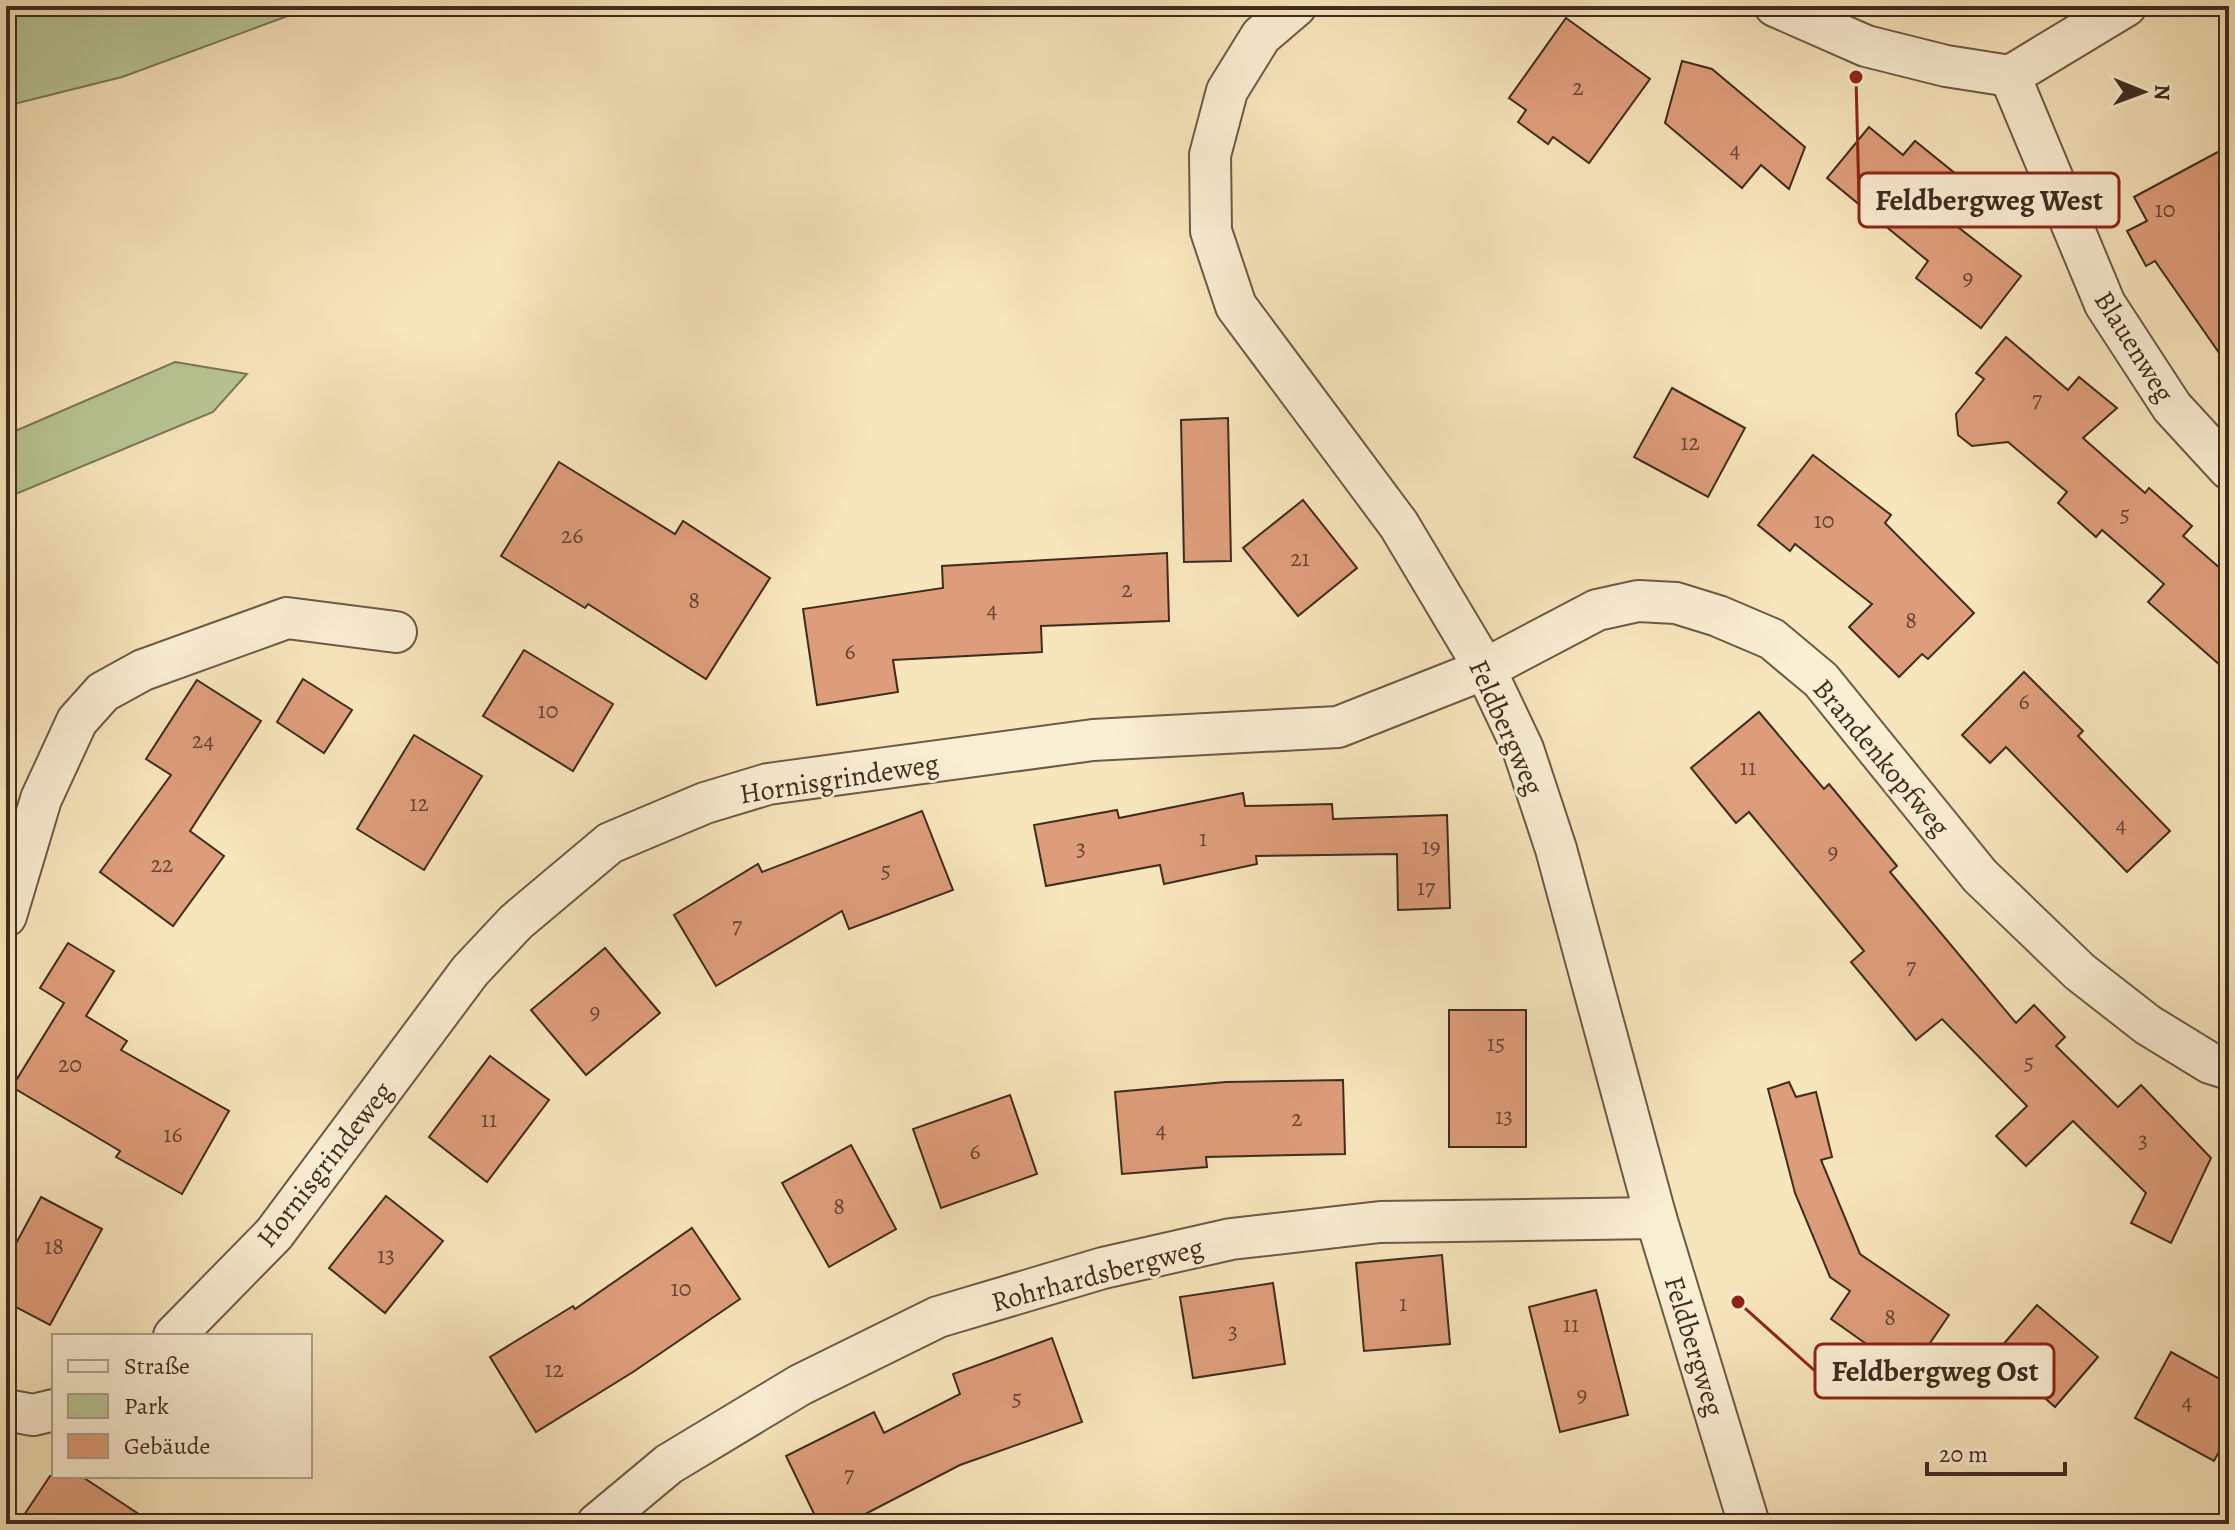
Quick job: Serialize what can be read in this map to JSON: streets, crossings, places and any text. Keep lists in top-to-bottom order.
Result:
{
  "streets": {
    "street": [
      "Blauenweg",
      "Feldbergweg",
      "Brandenkopfweg",
      "Hornisgrindeweg",
      "Rohrhardsbergweg"
    ]
  },
  "crossings": [
    ["Feldbergweg", "Brandenkopfweg"],
    ["Feldbergweg", "Hornisgrindeweg"],
    ["Feldbergweg", "Rohrhardsbergweg"],
    ["Brandenkopfweg", "Hornisgrindeweg"]
  ],
  "places": ["Feldbergweg West", "Feldbergweg Ost"],
  "house_numbers": [
    "2",
    "4",
    "10",
    "9",
    "7",
    "12",
    "5",
    "10",
    "26",
    "21",
    "2",
    "8",
    "4",
    "8",
    "6",
    "6",
    "10",
    "24",
    "11",
    "12",
    "4",
    "1",
    "19",
    "3",
    "9",
    "22",
    "5",
    "17",
    "7",
    "7",
    "9",
    "15",
    "5",
    "20",
    "13",
    "2",
    "11",
    "4",
    "16",
    "3",
    "6",
    "8",
    "18",
    "13",
    "10",
    "1",
    "8",
    "11",
    "3",
    "12",
    "9",
    "5",
    "4",
    "7"
  ],
  "legend": ["Straße", "Park", "Gebäude"],
  "scale_bar": "20 m",
  "north": "right"
}
